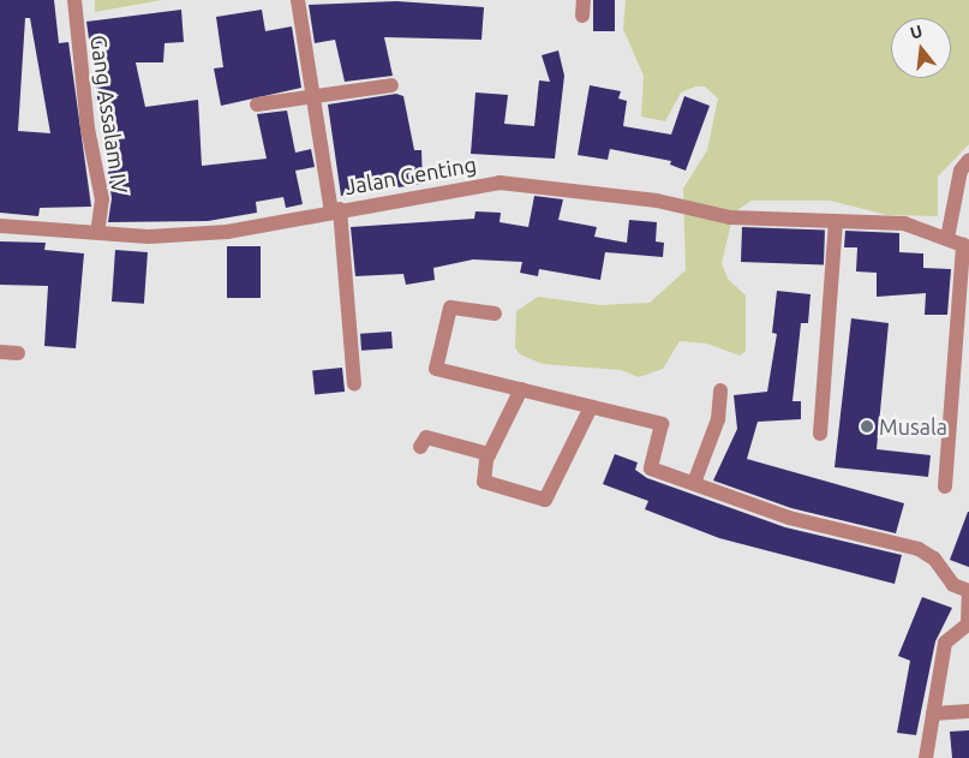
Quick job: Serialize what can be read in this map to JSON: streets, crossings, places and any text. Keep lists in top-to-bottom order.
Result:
{
  "streets": {
    "street": ["Gang Assalam IV", "Jalan Genting"]
  },
  "crossings": [
    ["Gang Assalam IV", "Jalan Genting"]
  ],
  "places": ["Musala"],
  "north": "top"
}
